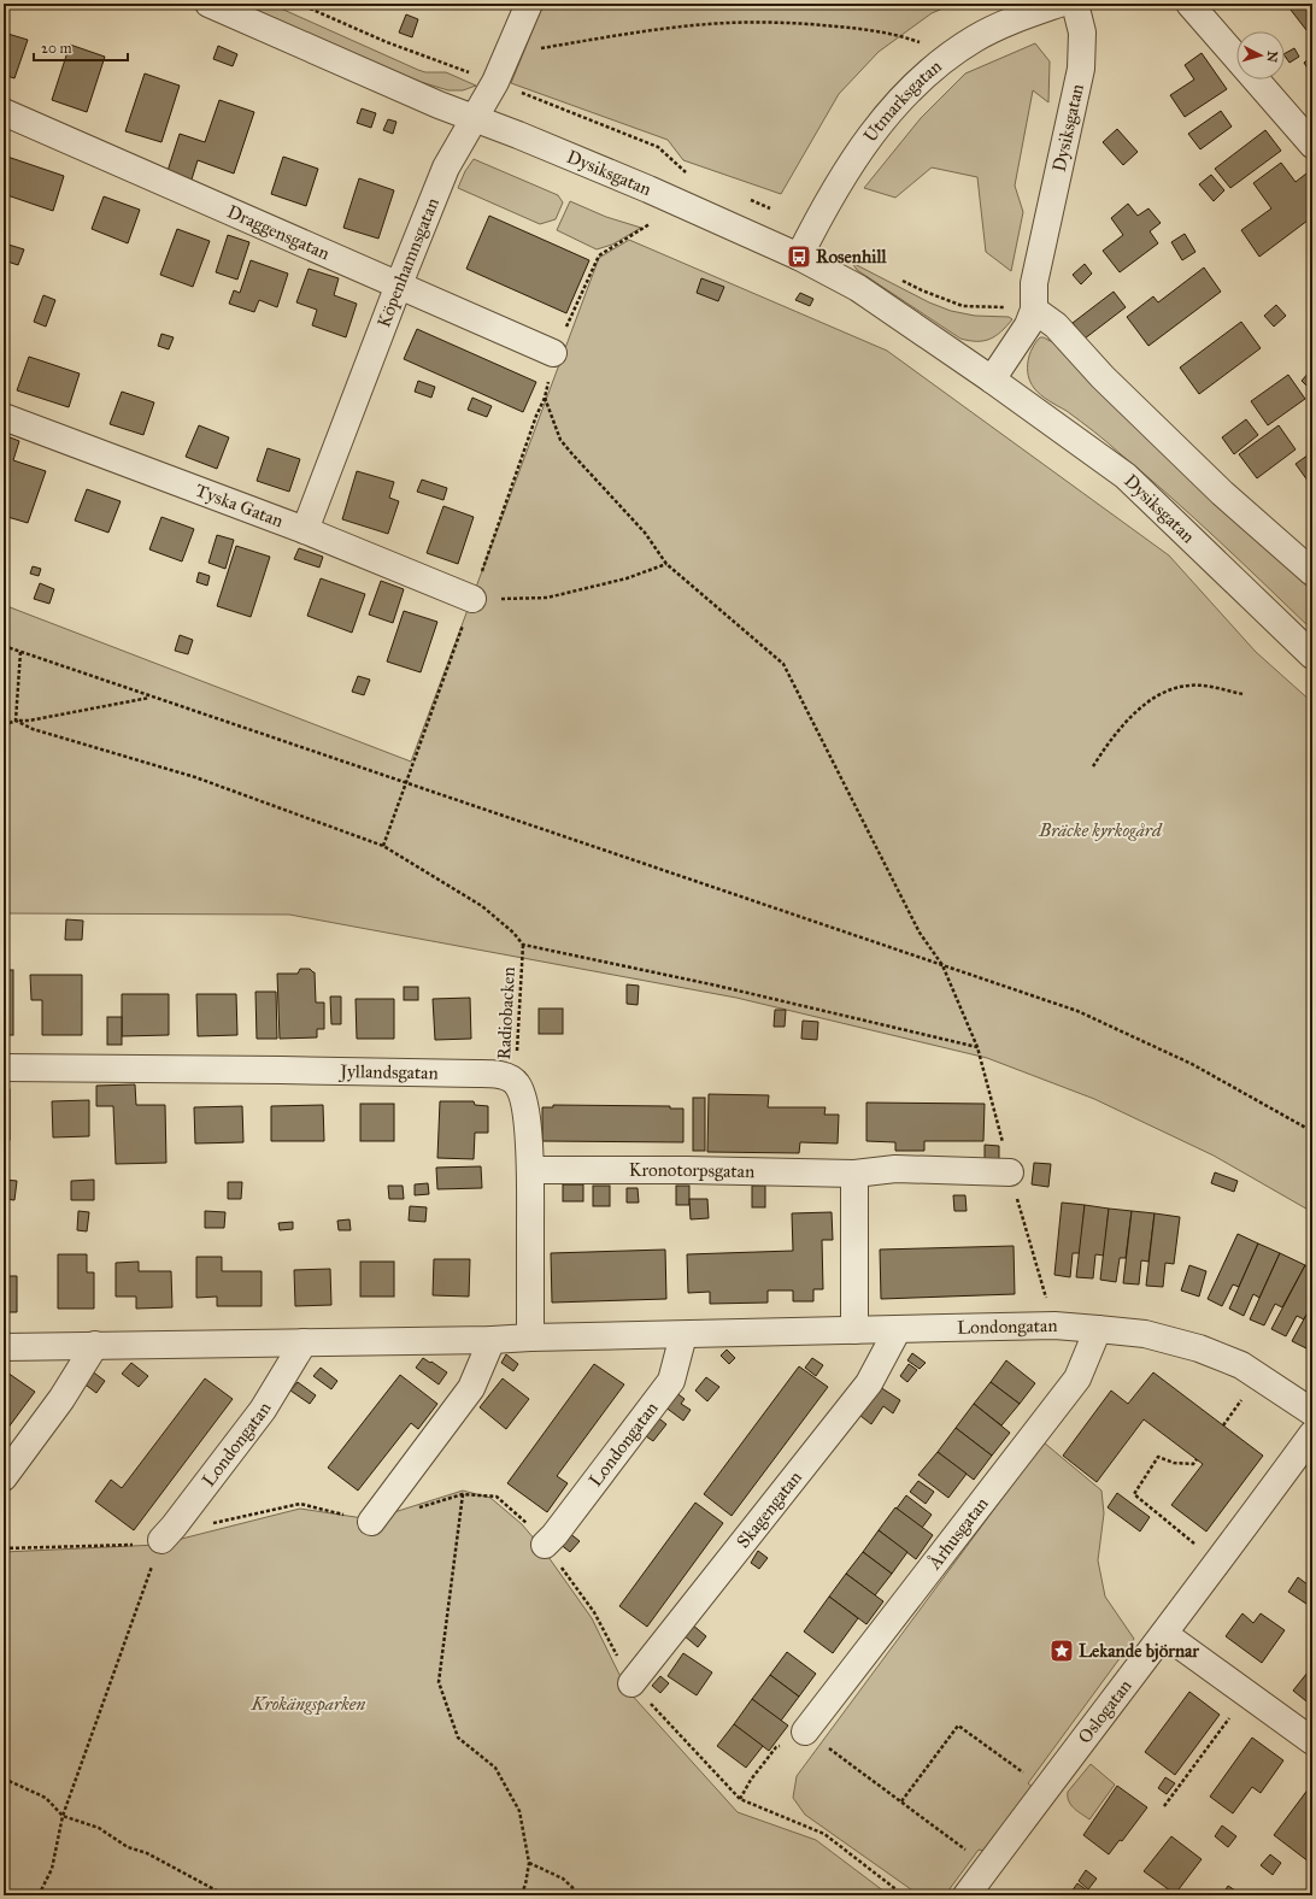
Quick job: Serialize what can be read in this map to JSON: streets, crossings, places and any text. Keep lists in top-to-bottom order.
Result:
{
  "streets": {
    "street": [
      "Utmarksgatan",
      "Dysiksgatan",
      "Draggensgatan",
      "Köpenhamnsgatan",
      "Tyska Gatan",
      "Jyllandsgatan",
      "Kronotorpsgatan",
      "Londongatan",
      "Skagengatan",
      "Århusgatan",
      "Oslogatan"
    ],
    "path": ["Radiobacken"]
  },
  "crossings": [
    ["Utmarksgatan", "Dysiksgatan"],
    ["Dysiksgatan", "Köpenhamnsgatan"],
    ["Draggensgatan", "Köpenhamnsgatan"],
    ["Köpenhamnsgatan", "Tyska Gatan"],
    ["Radiobacken", "Jyllandsgatan"],
    ["Londongatan", "Skagengatan"],
    ["Londongatan", "Århusgatan"]
  ],
  "parks": ["Bräcke kyrkogård", "Krokängsparken"],
  "places": {
    "bus stop": ["Rosenhill"],
    "place": ["Lekande björnar"]
  },
  "scale_bar": "20 m",
  "north": "right"
}
